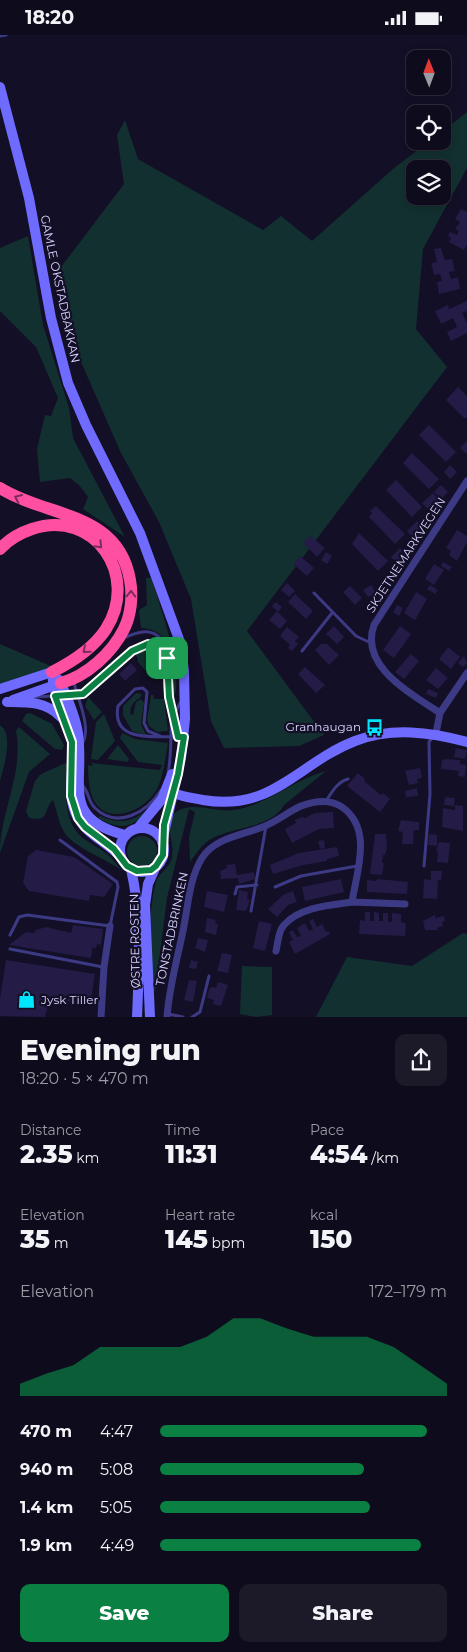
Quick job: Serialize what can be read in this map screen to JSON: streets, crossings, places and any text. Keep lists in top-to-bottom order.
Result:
{
  "streets": {
    "main road": ["GAMLE OKSTADBAKKAN", "ØSTRE ROSTEN"],
    "street": ["SKJETNEMARKVEGEN", "TONSTADBRINKEN"]
  },
  "crossings": [
    ["GAMLE OKSTADBAKKAN", "ØSTRE ROSTEN"]
  ],
  "places": {
    "bus stop": ["Granhaugan"],
    "shop": ["Jysk Tiller"]
  },
  "north": "top",
  "page": {
    "status": "18:20",
    "heading": ["Evening run", "18:20 · 5 × 470 m"],
    "stats": [
      ["Distance", "2.35 km"],
      ["Time", "11:31"],
      ["Pace", "4:54 /km"],
      ["Elevation", "35 m"],
      ["Heart rate", "145 bpm"],
      ["kcal", "150"]
    ],
    "chart": ["Elevation", "172–179 m"],
    "list": [
      {
        "name": "470 m",
        "note": "4:47"
      },
      {
        "name": "940 m",
        "note": "5:08"
      },
      {
        "name": "1.4 km",
        "note": "5:05"
      },
      {
        "name": "1.9 km",
        "note": "4:49"
      }
    ],
    "buttons": ["Save", "Share"]
  }
}
